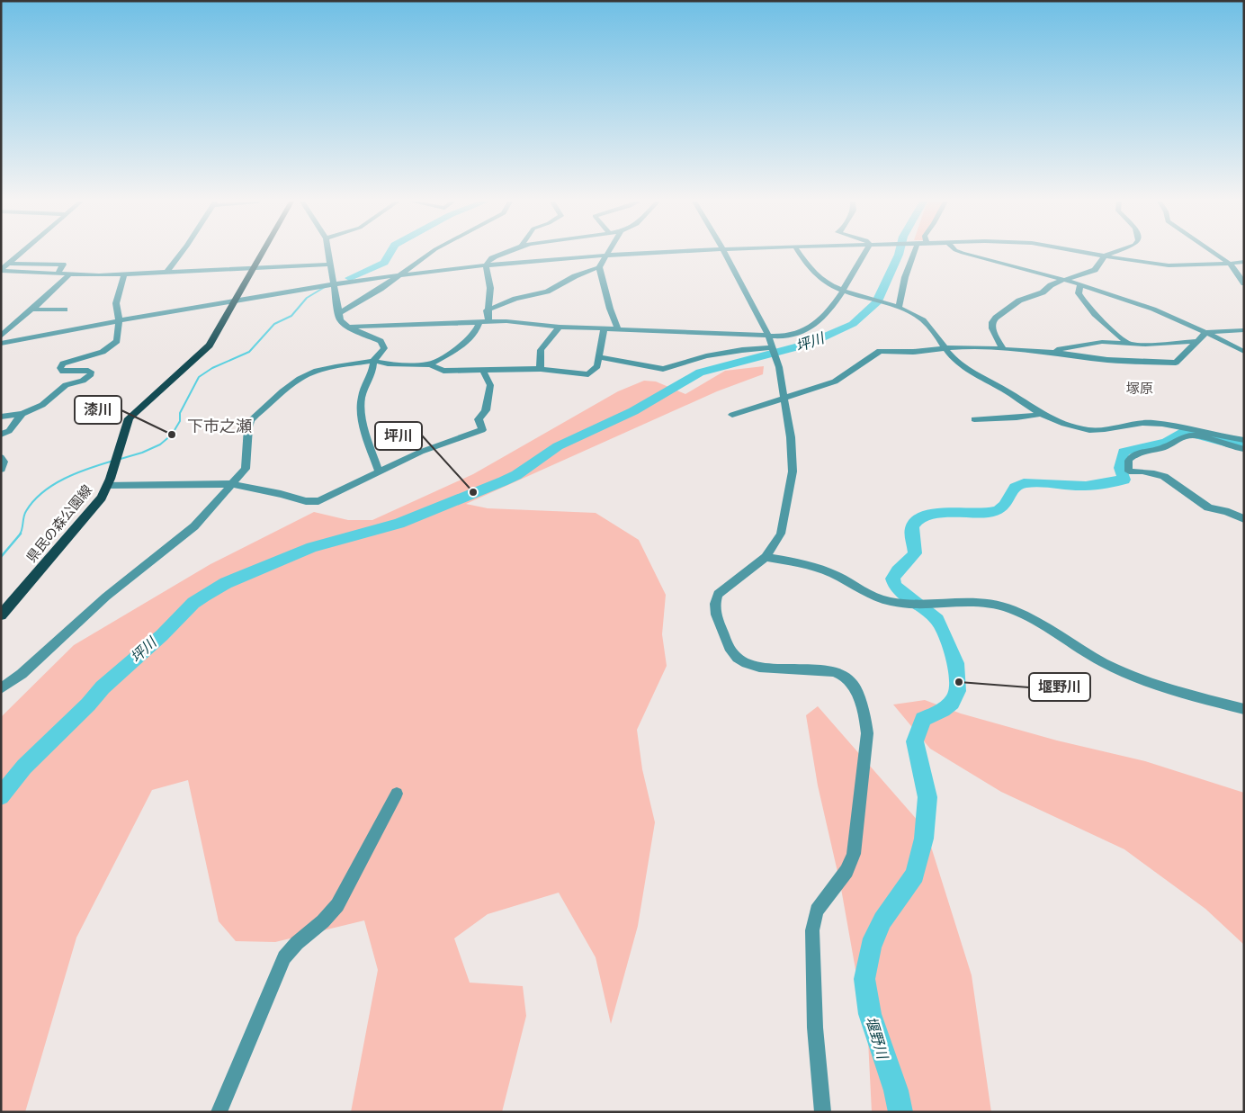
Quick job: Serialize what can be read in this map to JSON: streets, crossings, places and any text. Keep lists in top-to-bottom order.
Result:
{
  "streets": {
    "main road": ["県民の森公園線"]
  },
  "districts": ["塚原", "下市之瀬"],
  "water": ["坪川", "堰野川"],
  "places": ["漆川", "坪川", "堰野川"]
}
